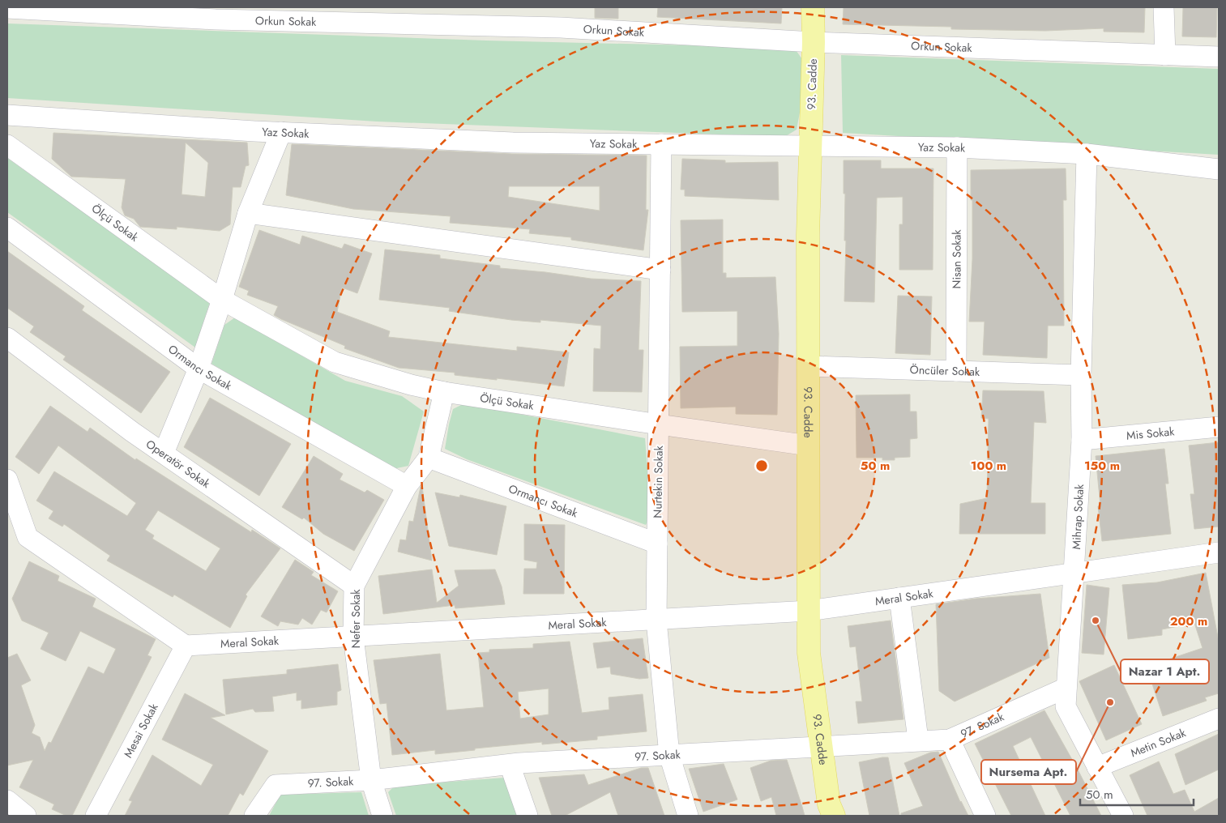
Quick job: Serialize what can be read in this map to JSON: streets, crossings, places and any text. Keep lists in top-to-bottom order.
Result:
{
  "streets": {
    "main road": ["93. Cadde"],
    "street": [
      "Orkun Sokak",
      "Yaz Sokak",
      "Ölçü Sokak",
      "Nisan Sokak",
      "Ormancı Sokak",
      "Öncüler Sokak",
      "Mis Sokak",
      "Operatör Sokak",
      "Nurtekin Sokak",
      "Mihrap Sokak",
      "Meral Sokak",
      "Nefer Sokak",
      "97. Sokak",
      "Mesai Sokak",
      "Metin Sokak"
    ]
  },
  "crossings": [
    ["Orkun Sokak", "93. Cadde"],
    ["93. Cadde", "Yaz Sokak"],
    ["93. Cadde", "Ölçü Sokak"],
    ["93. Cadde", "Öncüler Sokak"],
    ["93. Cadde", "Meral Sokak"],
    ["93. Cadde", "97. Sokak"],
    ["Yaz Sokak", "Nisan Sokak"],
    ["Yaz Sokak", "Nurtekin Sokak"],
    ["Yaz Sokak", "Mihrap Sokak"],
    ["Ölçü Sokak", "Nurtekin Sokak"],
    ["Ölçü Sokak", "Nefer Sokak"],
    ["Nisan Sokak", "Öncüler Sokak"],
    ["Ormancı Sokak", "Nurtekin Sokak"],
    ["Ormancı Sokak", "Nefer Sokak"],
    ["Öncüler Sokak", "Mihrap Sokak"],
    ["Mis Sokak", "Mihrap Sokak"],
    ["Operatör Sokak", "Nefer Sokak"],
    ["Nurtekin Sokak", "Meral Sokak"],
    ["Nurtekin Sokak", "97. Sokak"],
    ["Mihrap Sokak", "Meral Sokak"],
    ["Mihrap Sokak", "97. Sokak"],
    ["Mihrap Sokak", "Metin Sokak"],
    ["Meral Sokak", "Nefer Sokak"],
    ["Meral Sokak", "Mesai Sokak"],
    ["Nefer Sokak", "97. Sokak"]
  ],
  "places": ["Nazar 1 Apt.", "Nursema Apt."],
  "scale_bar": "50 m",
  "rings": [
    "50 m",
    "100 m",
    "150 m",
    "200 m"
  ]
}
